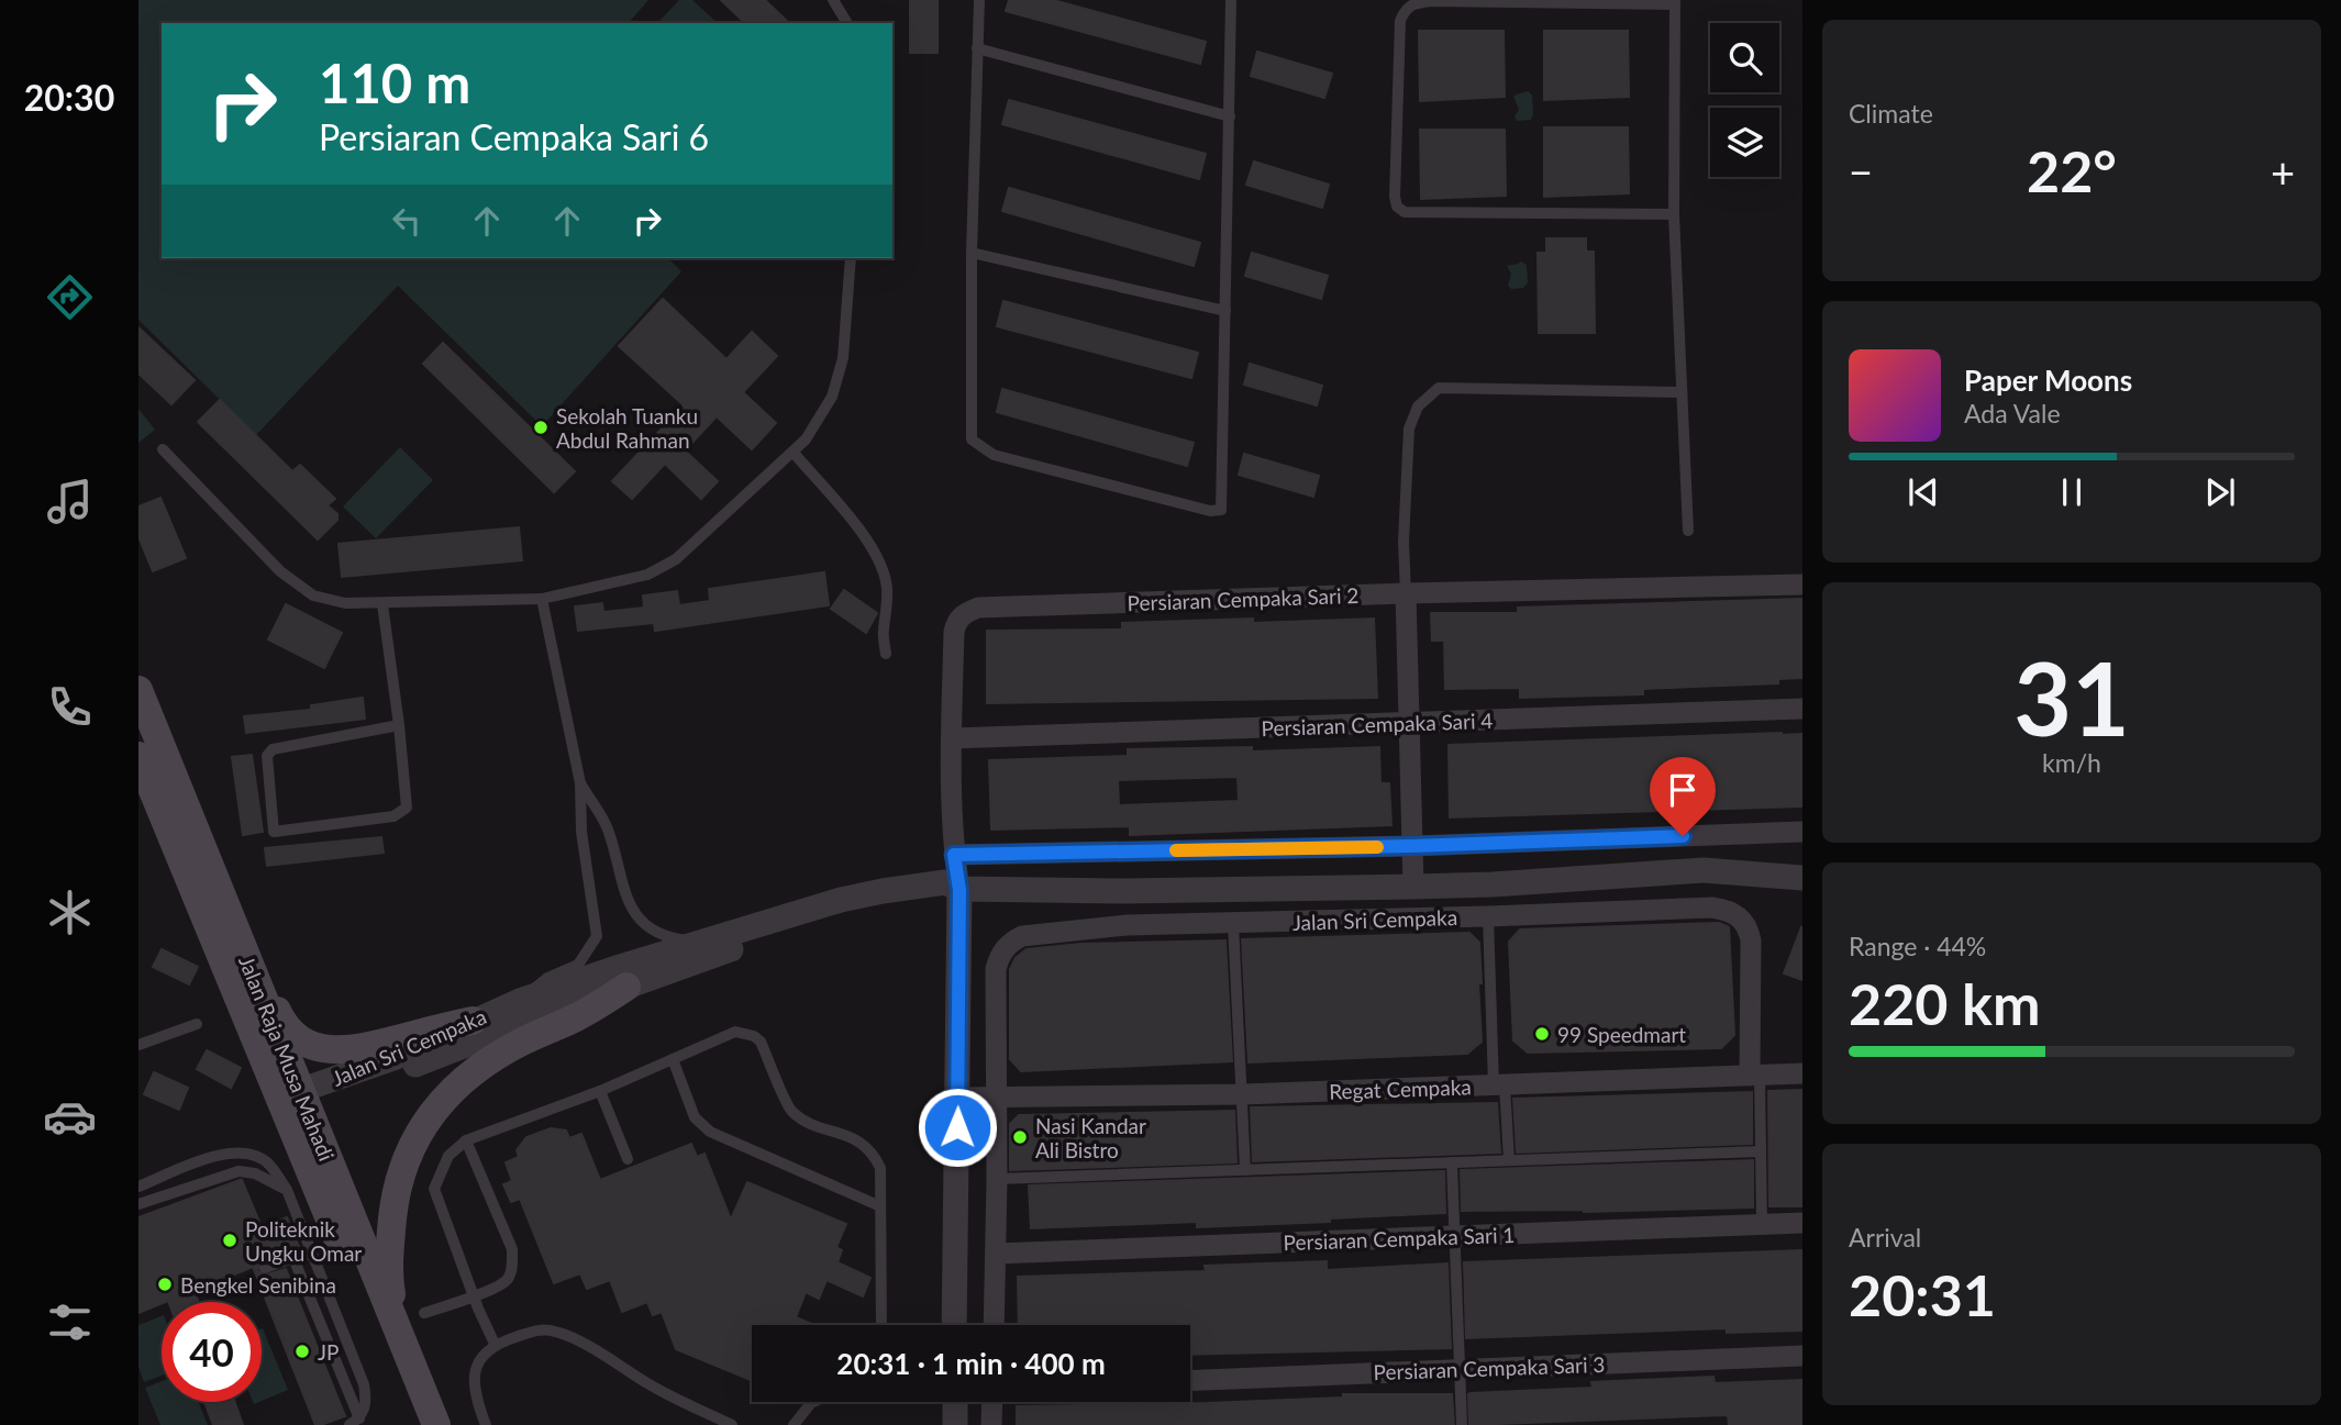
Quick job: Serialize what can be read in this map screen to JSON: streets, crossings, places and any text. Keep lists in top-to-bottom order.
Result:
{
  "streets": {
    "main road": ["Jalan Raja Musa Mahadi"],
    "street": [
      "Persiaran Cempaka Sari 2",
      "Persiaran Cempaka Sari 4",
      "Jalan Sri Cempaka",
      "Regat Cempaka",
      "Persiaran Cempaka Sari 1",
      "Persiaran Cempaka Sari 3"
    ]
  },
  "crossings": [
    ["Persiaran Cempaka Sari 2", "Persiaran Cempaka Sari 4"],
    ["Persiaran Cempaka Sari 2", "Jalan Sri Cempaka"],
    ["Jalan Sri Cempaka", "Jalan Raja Musa Mahadi"],
    ["Jalan Sri Cempaka", "Regat Cempaka"]
  ],
  "places": [
    "Sekolah Tuanku Abdul Rahman",
    "99 Speedmart",
    "Nasi Kandar Ali Bistro",
    "Politeknik Ungku Omar",
    "Bengkel Senibina",
    "JP"
  ],
  "page": {
    "tabs": "20:30",
    "tile": [
      "Climate",
      ["31", "km/h"],
      ["Range · 44%", "220 km"],
      ["Arrival", "20:31"]
    ],
    "turn": ["110 m", "Persiaran Cempaka Sari 6"],
    "heat": ["−", "22°", "+"],
    "song": ["Paper Moons", "Ada Vale"],
    "limit": "40",
    "trip": "20:31 · 1 min · 400 m"
  }
}
